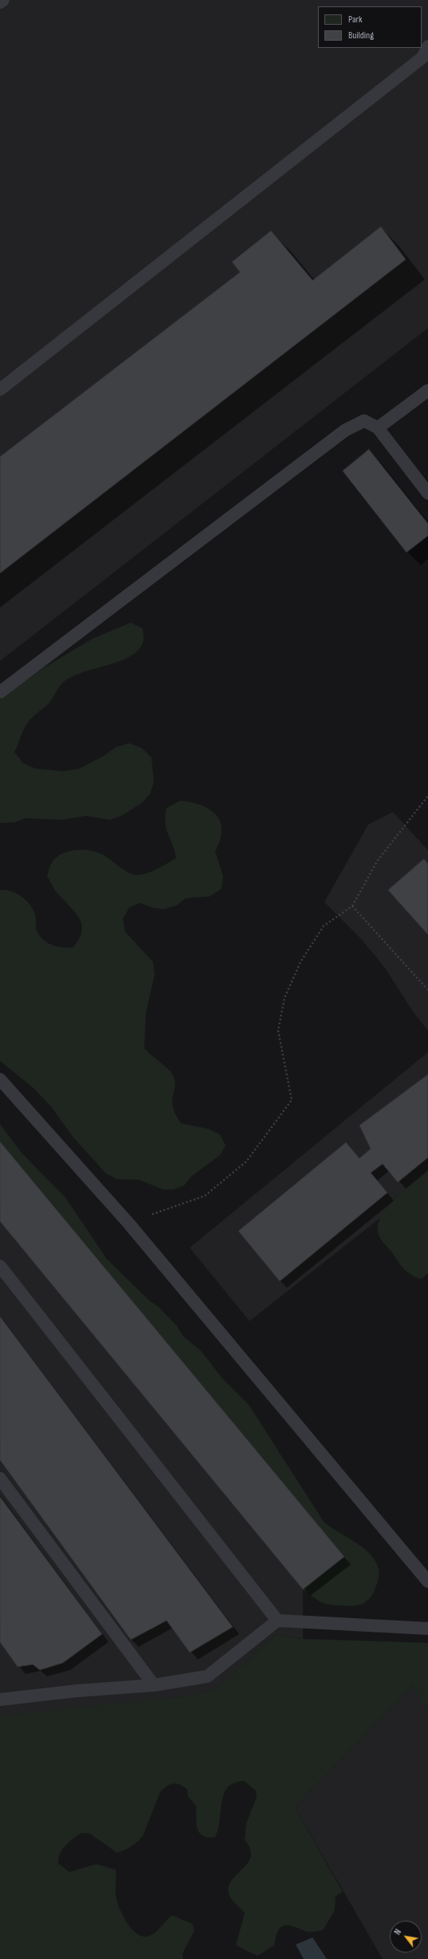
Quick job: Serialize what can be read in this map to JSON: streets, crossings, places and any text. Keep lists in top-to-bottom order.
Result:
{
  "legend": ["Park", "Building"],
  "north": "top left"
}
